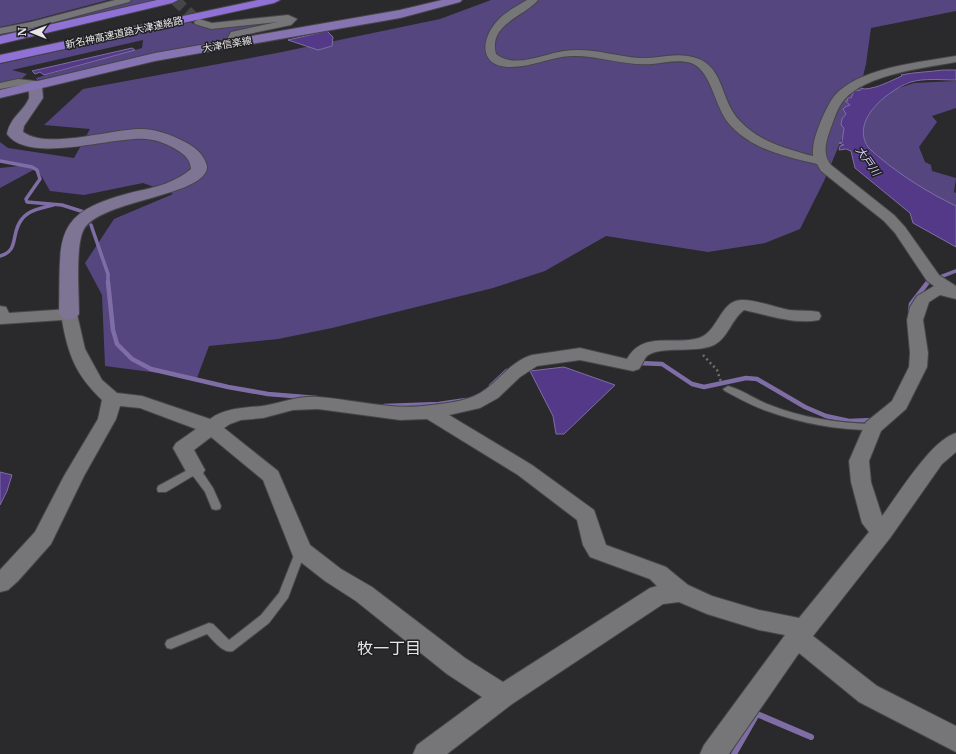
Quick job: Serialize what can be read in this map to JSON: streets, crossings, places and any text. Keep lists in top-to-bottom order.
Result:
{
  "streets": {
    "highway": ["新名神高速道路大津連絡路"],
    "main road": ["大津信楽線"]
  },
  "districts": ["牧一丁目"],
  "water": ["大戸川"],
  "north": "left"
}
